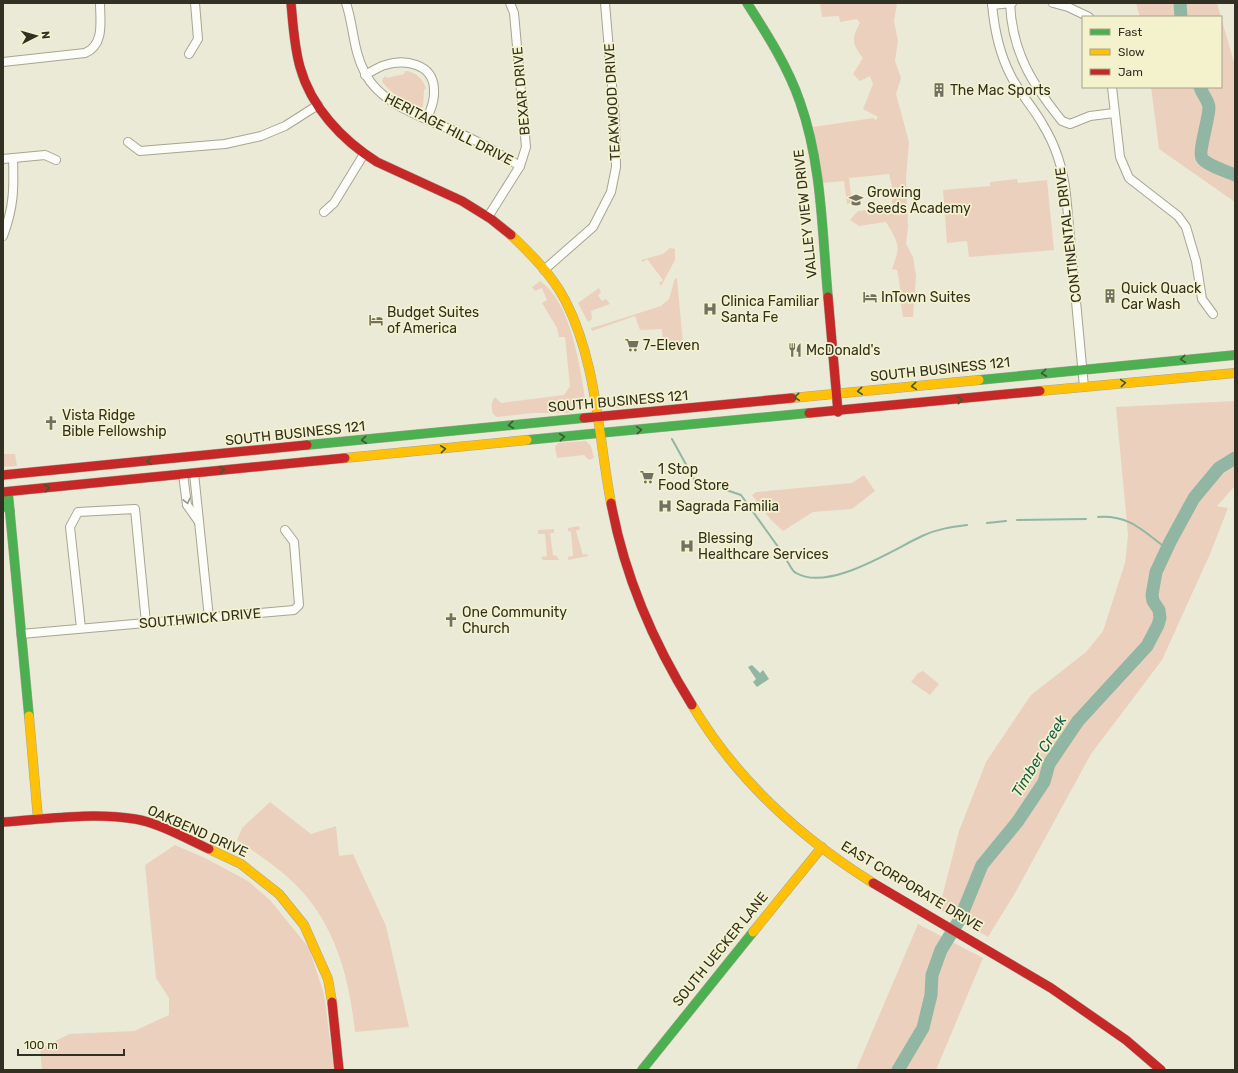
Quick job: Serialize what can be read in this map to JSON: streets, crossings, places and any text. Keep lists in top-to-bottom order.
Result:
{
  "streets": {
    "main road": [
      "VALLEY VIEW DRIVE",
      "SOUTH BUSINESS 121",
      "OAKBEND DRIVE",
      "EAST CORPORATE DRIVE",
      "SOUTH UECKER LANE"
    ],
    "street": [
      "BEXAR DRIVE",
      "TEAKWOOD DRIVE",
      "HERITAGE HILL DRIVE",
      "CONTINENTAL DRIVE",
      "SOUTHWICK DRIVE"
    ]
  },
  "crossings": [
    ["BEXAR DRIVE", "HERITAGE HILL DRIVE"],
    ["BEXAR DRIVE", "EAST CORPORATE DRIVE"],
    ["TEAKWOOD DRIVE", "EAST CORPORATE DRIVE"],
    ["VALLEY VIEW DRIVE", "SOUTH BUSINESS 121"],
    ["CONTINENTAL DRIVE", "SOUTH BUSINESS 121"],
    ["SOUTH BUSINESS 121", "EAST CORPORATE DRIVE"],
    ["EAST CORPORATE DRIVE", "SOUTH UECKER LANE"]
  ],
  "water": ["Timber Creek"],
  "places": {
    "building": ["The Mac Sports", "Quick Quack Car Wash"],
    "school or university": ["Growing Seeds Academy"],
    "hotel": ["InTown Suites", "Budget Suites of America"],
    "hospital": ["Clinica Familiar Santa Fe", "Sagrada Familia", "Blessing Healthcare Services"],
    "supermarket": ["7-Eleven", "1 Stop Food Store"],
    "restaurant": ["McDonald's"],
    "church": ["Vista Ridge Bible Fellowship", "One Community Church"]
  },
  "legend": ["Fast", "Slow", "Jam"],
  "scale_bar": "100 m",
  "north": "right"
}
